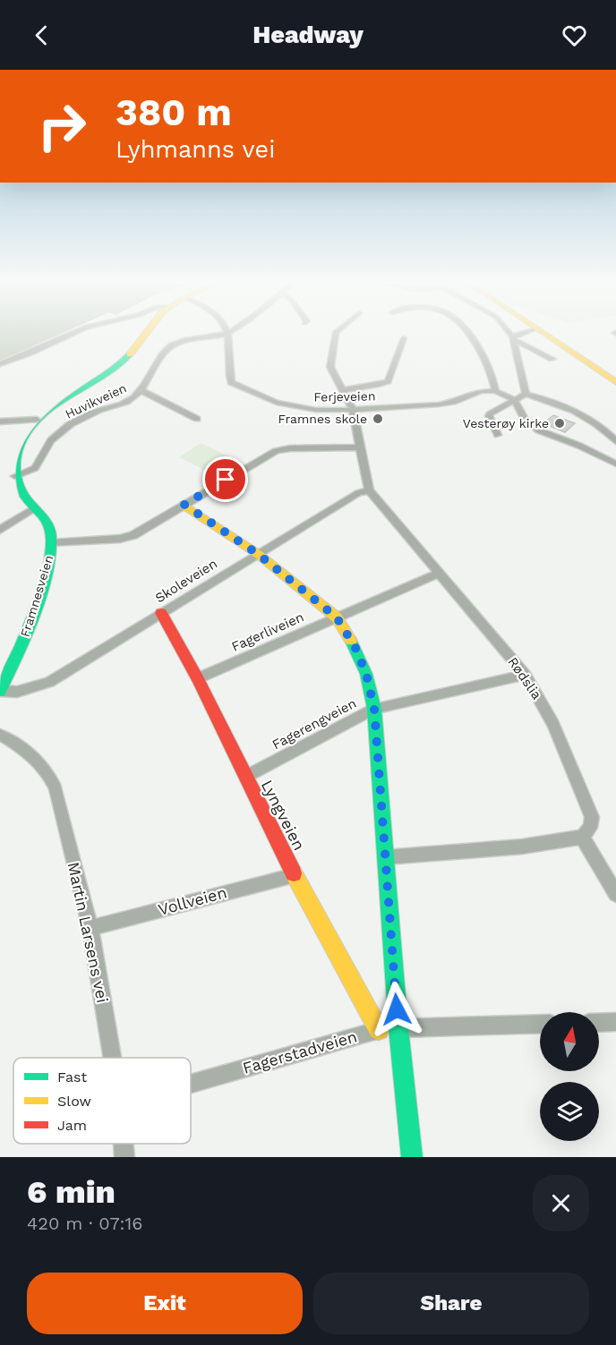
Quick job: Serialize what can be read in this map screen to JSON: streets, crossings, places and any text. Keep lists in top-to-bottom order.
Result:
{
  "streets": {
    "main road": ["Framnesveien", "Lyngveien"],
    "street": [
      "Ferjeveien",
      "Huvikveien",
      "Skoleveien",
      "Fagerliveien",
      "Rødslia",
      "Fagerengveien",
      "Vollveien",
      "Martin Larsens vei",
      "Fagerstadveien"
    ]
  },
  "crossings": [
    ["Huvikveien", "Framnesveien"],
    ["Skoleveien", "Framnesveien"],
    ["Skoleveien", "Rødslia"],
    ["Skoleveien", "Lyngveien"],
    ["Fagerliveien", "Rødslia"],
    ["Fagerliveien", "Lyngveien"],
    ["Rødslia", "Fagerengveien"],
    ["Fagerengveien", "Lyngveien"],
    ["Lyngveien", "Vollveien"],
    ["Lyngveien", "Fagerstadveien"],
    ["Vollveien", "Martin Larsens vei"]
  ],
  "places": ["Framnes skole", "Vesterøy kirke"],
  "legend": ["Fast", "Slow", "Jam"],
  "north": "top",
  "page": {
    "header": "Headway",
    "turn": ["380 m", "Lyhmanns vei"],
    "heading": ["6 min", "420 m · 07:16"],
    "buttons": ["Exit", "Share"]
  }
}
